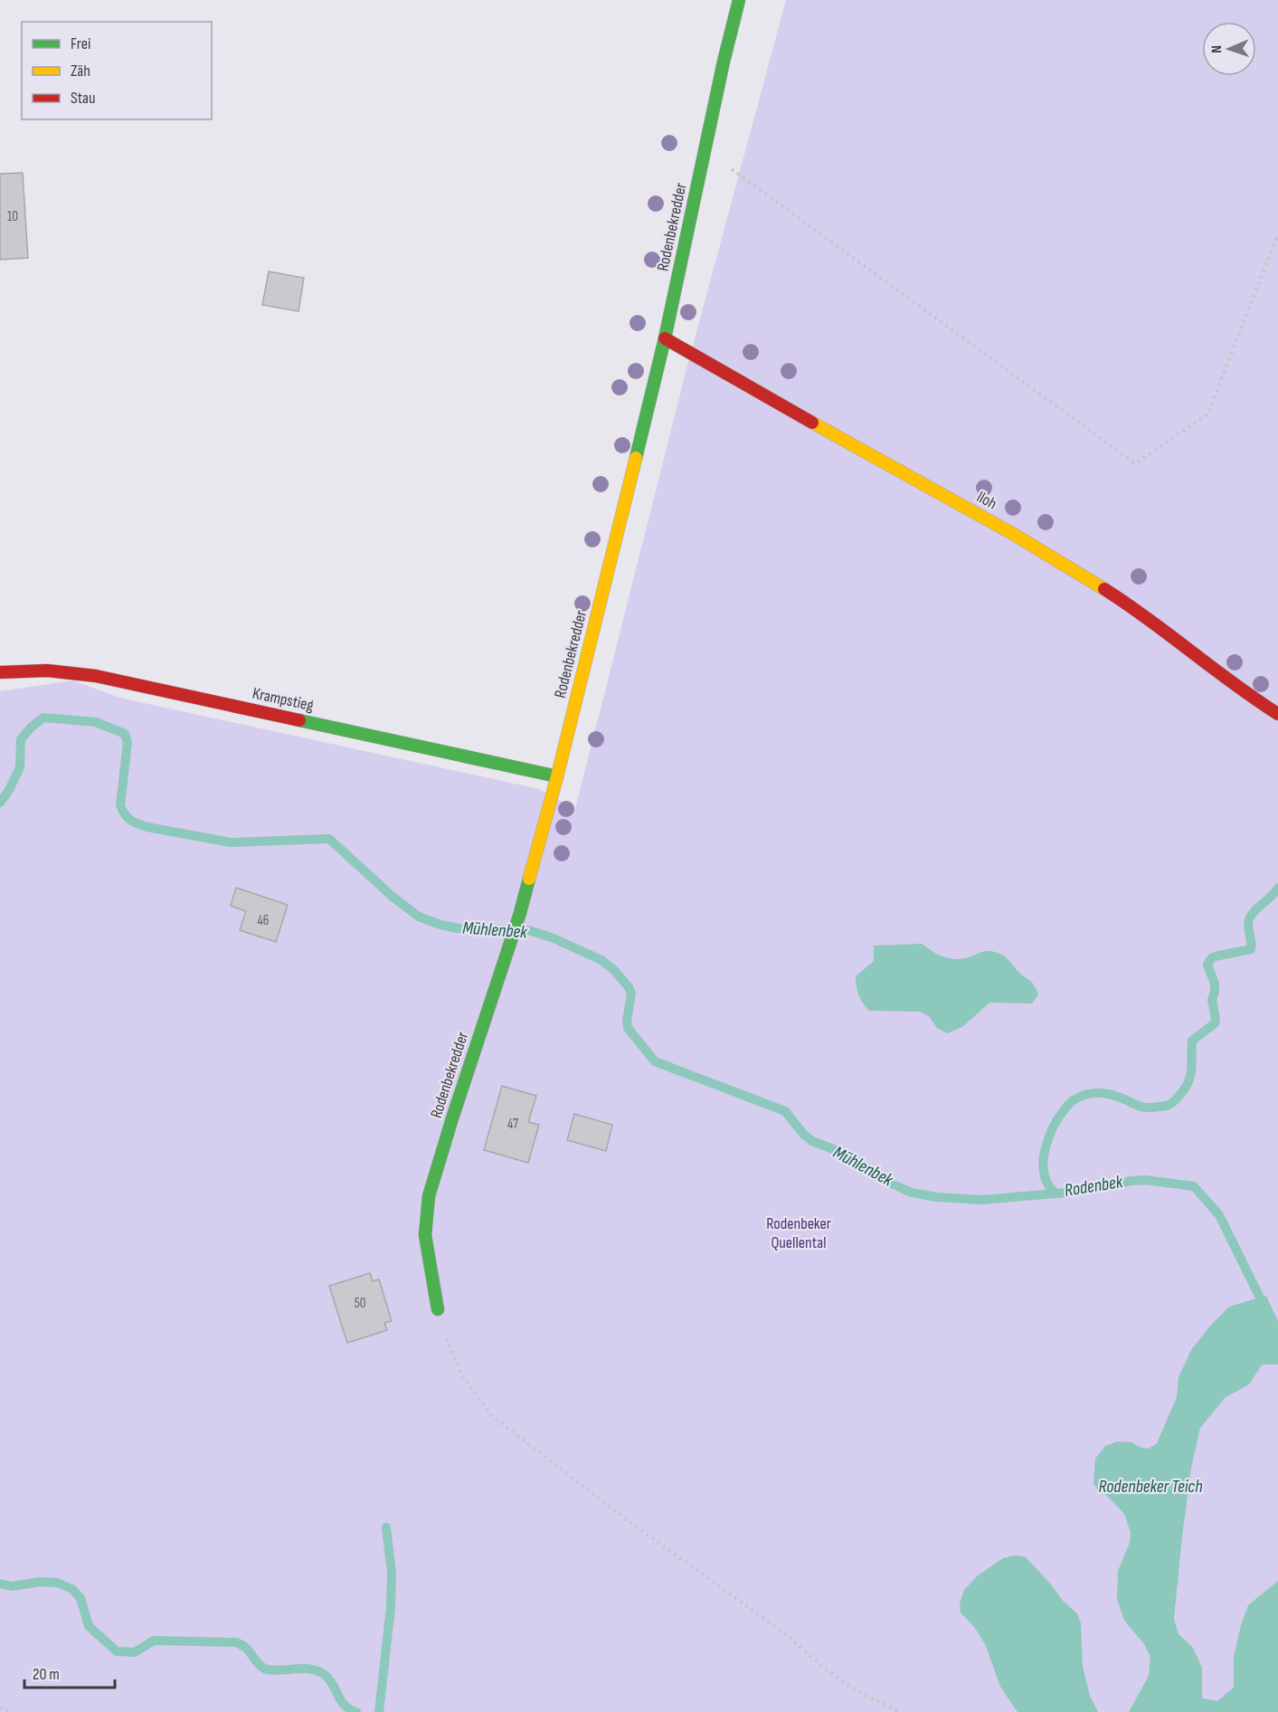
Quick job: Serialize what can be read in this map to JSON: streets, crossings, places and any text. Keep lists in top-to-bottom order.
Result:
{
  "streets": {
    "street": ["Rodenbekredder", "Iloh", "Krampstieg"]
  },
  "crossings": [
    ["Rodenbekredder", "Iloh"],
    ["Rodenbekredder", "Krampstieg"]
  ],
  "water": ["Mühlenbek", "Rodenbek", "Rodenbeker Teich"],
  "parks": ["Rodenbeker Quellental"],
  "house_numbers": [
    "10",
    "46",
    "47",
    "50"
  ],
  "legend": ["Frei", "Zäh", "Stau"],
  "scale_bar": "20 m",
  "north": "left"
}
